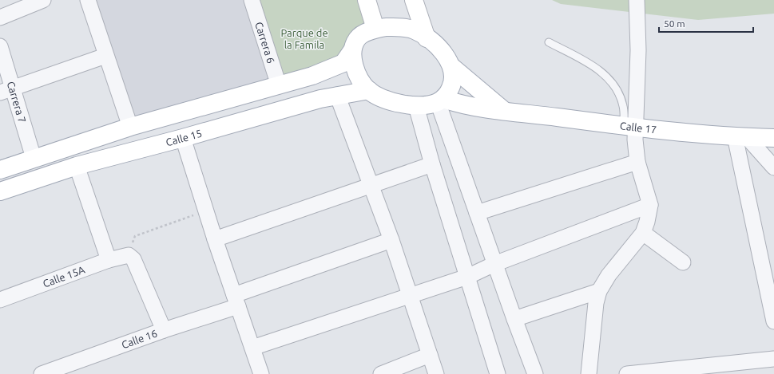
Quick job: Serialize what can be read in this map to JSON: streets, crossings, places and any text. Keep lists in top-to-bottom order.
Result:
{
  "streets": {
    "main road": ["Calle 17", "Calle 15"],
    "street": [
      "Carrera 6",
      "Carrera 7",
      "Calle 15A",
      "Calle 16"
    ]
  },
  "crossings": [
    ["Calle 17", "Calle 15"]
  ],
  "parks": ["Parque de la Famila"],
  "scale_bar": "50 m"
}
